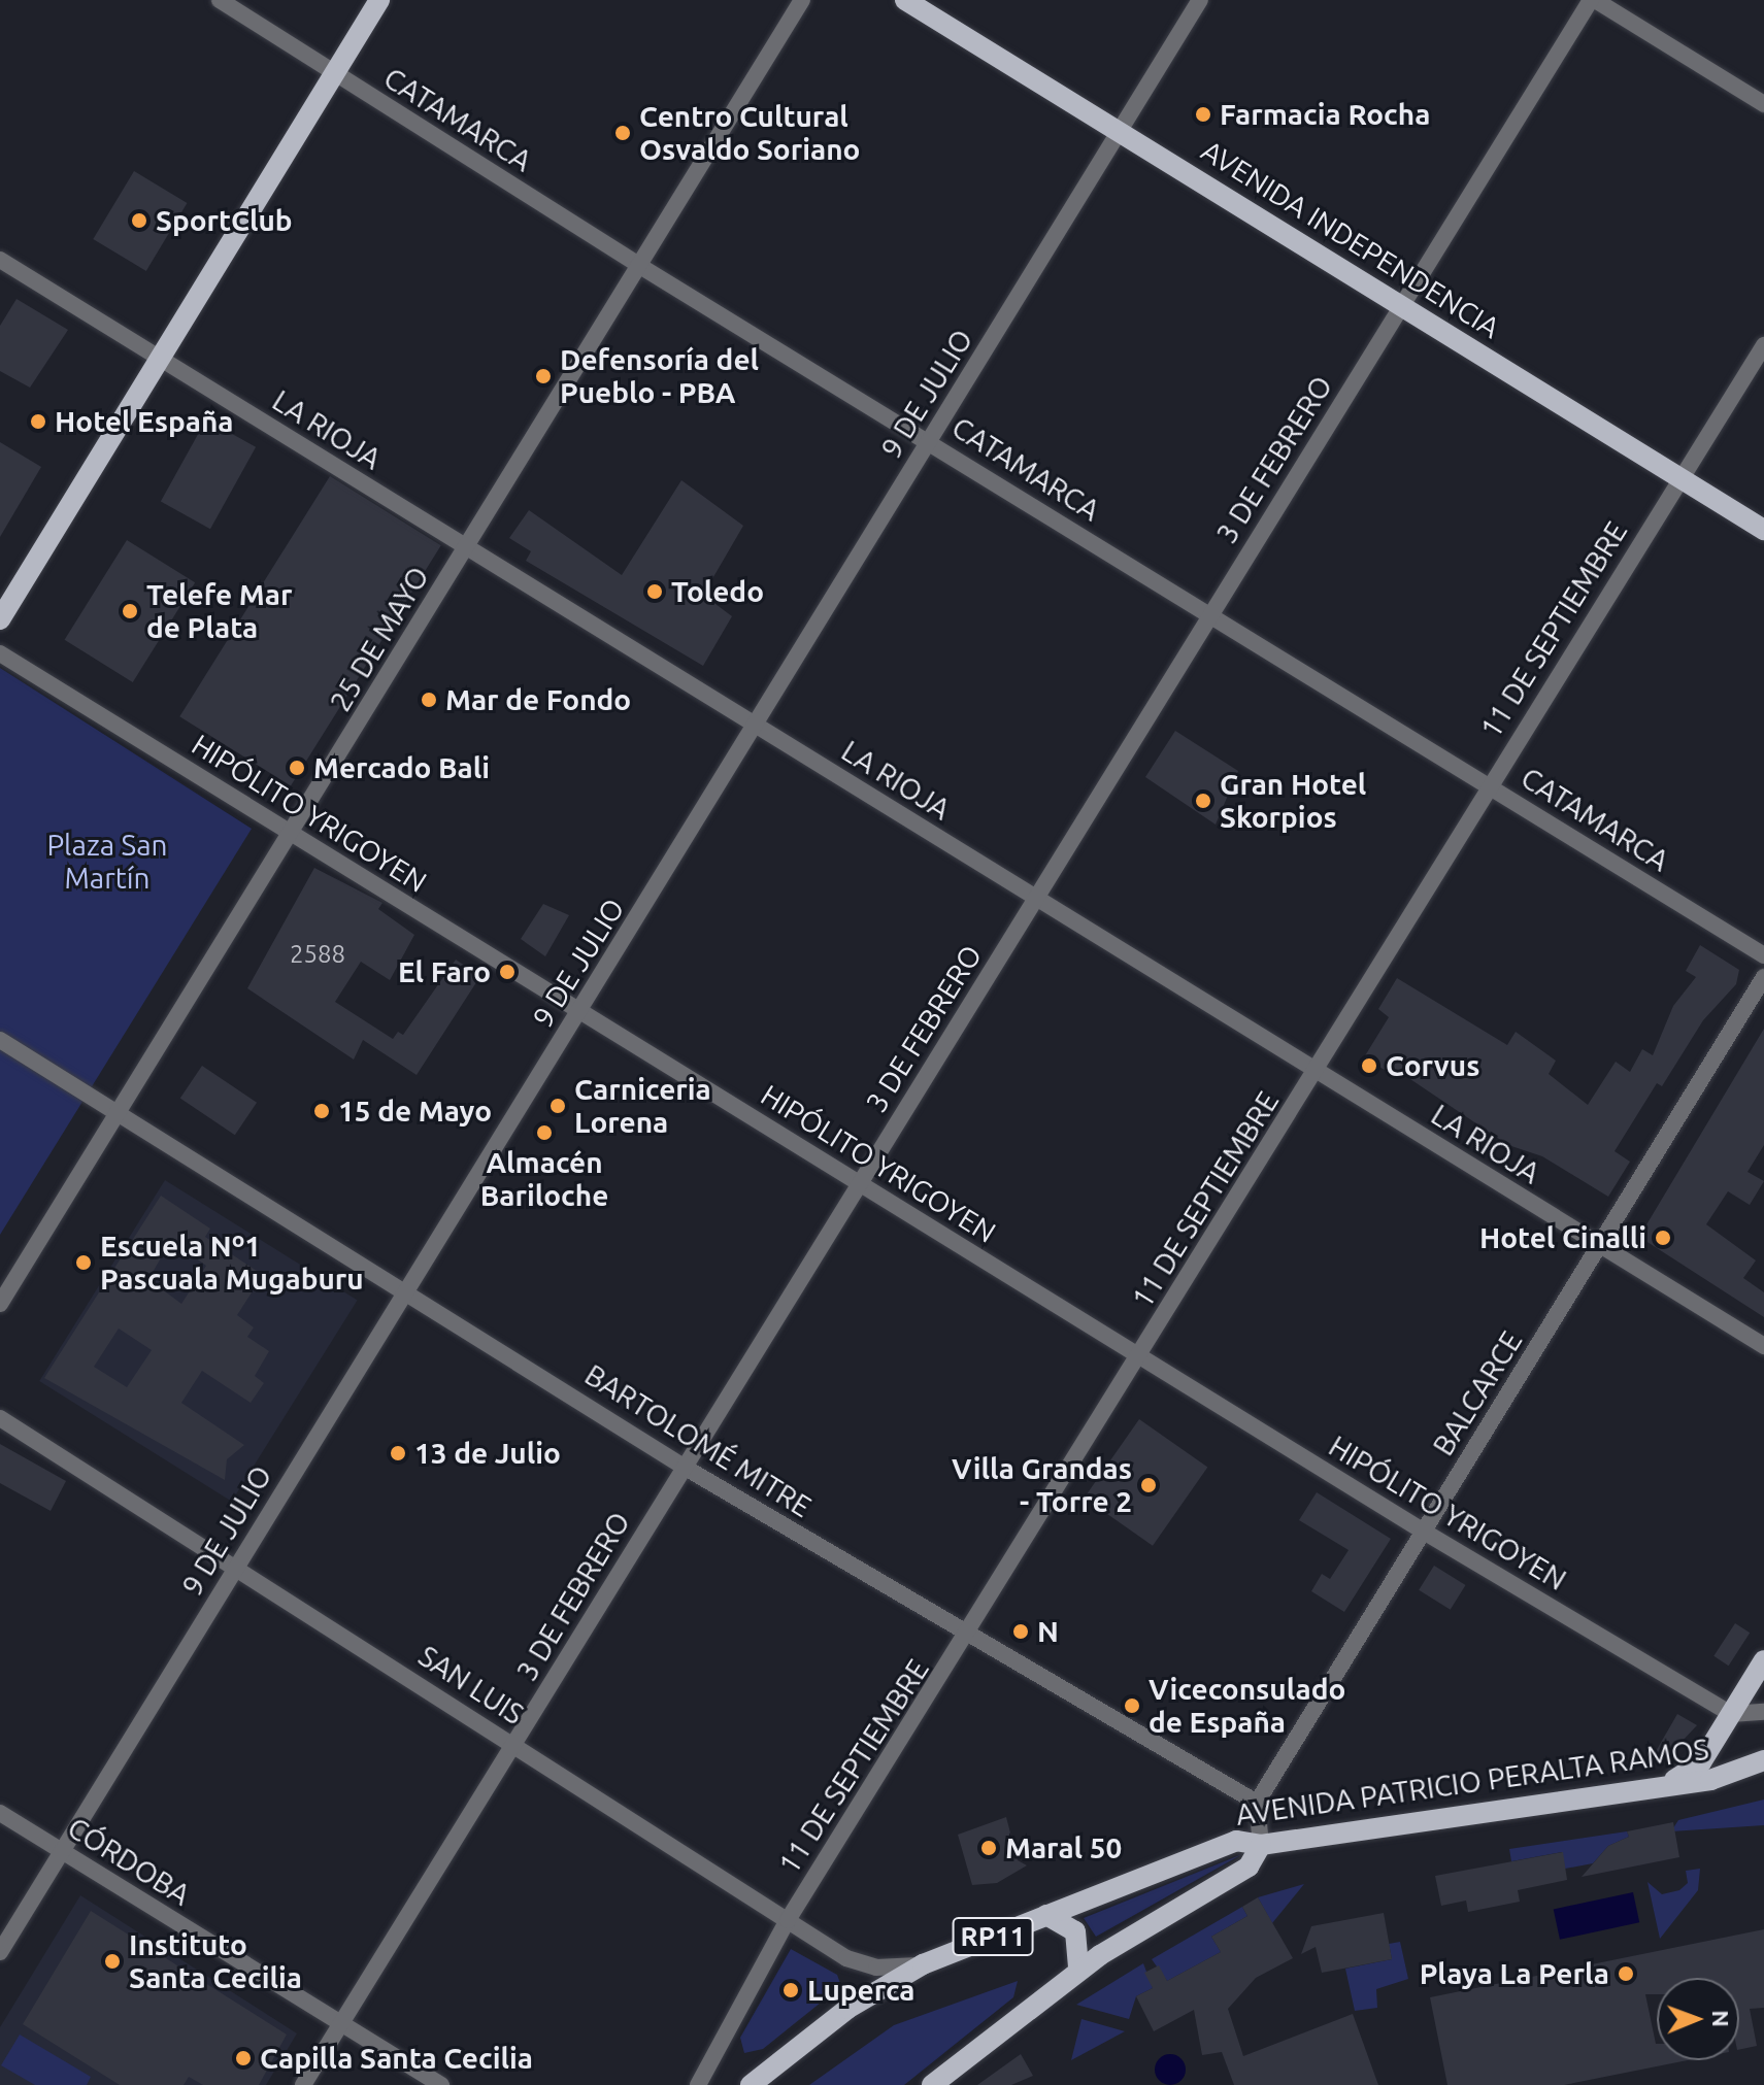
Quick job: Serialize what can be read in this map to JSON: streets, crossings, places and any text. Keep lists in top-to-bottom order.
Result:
{
  "streets": {
    "main road": ["AVENIDA INDEPENDENCIA", "AVENIDA PATRICIO PERALTA RAMOS", "RP11"],
    "street": [
      "CATAMARCA",
      "9 DE JULIO",
      "LA RIOJA",
      "3 DE FEBRERO",
      "11 DE SEPTIEMBRE",
      "25 DE MAYO",
      "HIPÓLITO YRIGOYEN",
      "BALCARCE",
      "BARTOLOMÉ MITRE",
      "SAN LUIS",
      "CÓRDOBA"
    ]
  },
  "crossings": [
    ["CATAMARCA", "9 DE JULIO"],
    ["CATAMARCA", "3 DE FEBRERO"],
    ["CATAMARCA", "11 DE SEPTIEMBRE"],
    ["CATAMARCA", "25 DE MAYO"],
    ["AVENIDA INDEPENDENCIA", "9 DE JULIO"],
    ["AVENIDA INDEPENDENCIA", "3 DE FEBRERO"],
    ["AVENIDA INDEPENDENCIA", "11 DE SEPTIEMBRE"],
    ["9 DE JULIO", "LA RIOJA"],
    ["9 DE JULIO", "HIPÓLITO YRIGOYEN"],
    ["9 DE JULIO", "BARTOLOMÉ MITRE"],
    ["9 DE JULIO", "SAN LUIS"],
    ["9 DE JULIO", "CÓRDOBA"],
    ["LA RIOJA", "3 DE FEBRERO"],
    ["LA RIOJA", "11 DE SEPTIEMBRE"],
    ["LA RIOJA", "25 DE MAYO"],
    ["LA RIOJA", "BALCARCE"],
    ["3 DE FEBRERO", "HIPÓLITO YRIGOYEN"],
    ["3 DE FEBRERO", "BARTOLOMÉ MITRE"],
    ["3 DE FEBRERO", "SAN LUIS"],
    ["3 DE FEBRERO", "CÓRDOBA"],
    ["11 DE SEPTIEMBRE", "HIPÓLITO YRIGOYEN"],
    ["11 DE SEPTIEMBRE", "BARTOLOMÉ MITRE"],
    ["11 DE SEPTIEMBRE", "SAN LUIS"],
    ["25 DE MAYO", "HIPÓLITO YRIGOYEN"],
    ["25 DE MAYO", "BARTOLOMÉ MITRE"],
    ["HIPÓLITO YRIGOYEN", "BALCARCE"],
    ["HIPÓLITO YRIGOYEN", "AVENIDA PATRICIO PERALTA RAMOS"],
    ["HIPÓLITO YRIGOYEN", "RP11"],
    ["BALCARCE", "BARTOLOMÉ MITRE"],
    ["SAN LUIS", "AVENIDA PATRICIO PERALTA RAMOS"],
    ["AVENIDA PATRICIO PERALTA RAMOS", "RP11"]
  ],
  "parks": ["Plaza San Martín"],
  "places": [
    "Farmacia Rocha",
    "Centro Cultural Osvaldo Soriano",
    "SportClub",
    "Defensoría del Pueblo - PBA",
    "Hotel España",
    "Toledo",
    "Telefe Mar de Plata",
    "Mar de Fondo",
    "Mercado Bali",
    "Gran Hotel Skorpios",
    "El Faro",
    "Corvus",
    "Carniceria Lorena",
    "15 de Mayo",
    "Almacén Bariloche",
    "Hotel Cinalli",
    "Escuela Nº1 Pascuala Mugaburu",
    "13 de Julio",
    "Villa Grandas - Torre 2",
    "N",
    "Viceconsulado de España",
    "Maral 50",
    "Instituto Santa Cecilia",
    "Playa La Perla",
    "Luperca",
    "Capilla Santa Cecilia"
  ],
  "house_numbers": ["2588"],
  "north": "right"
}
